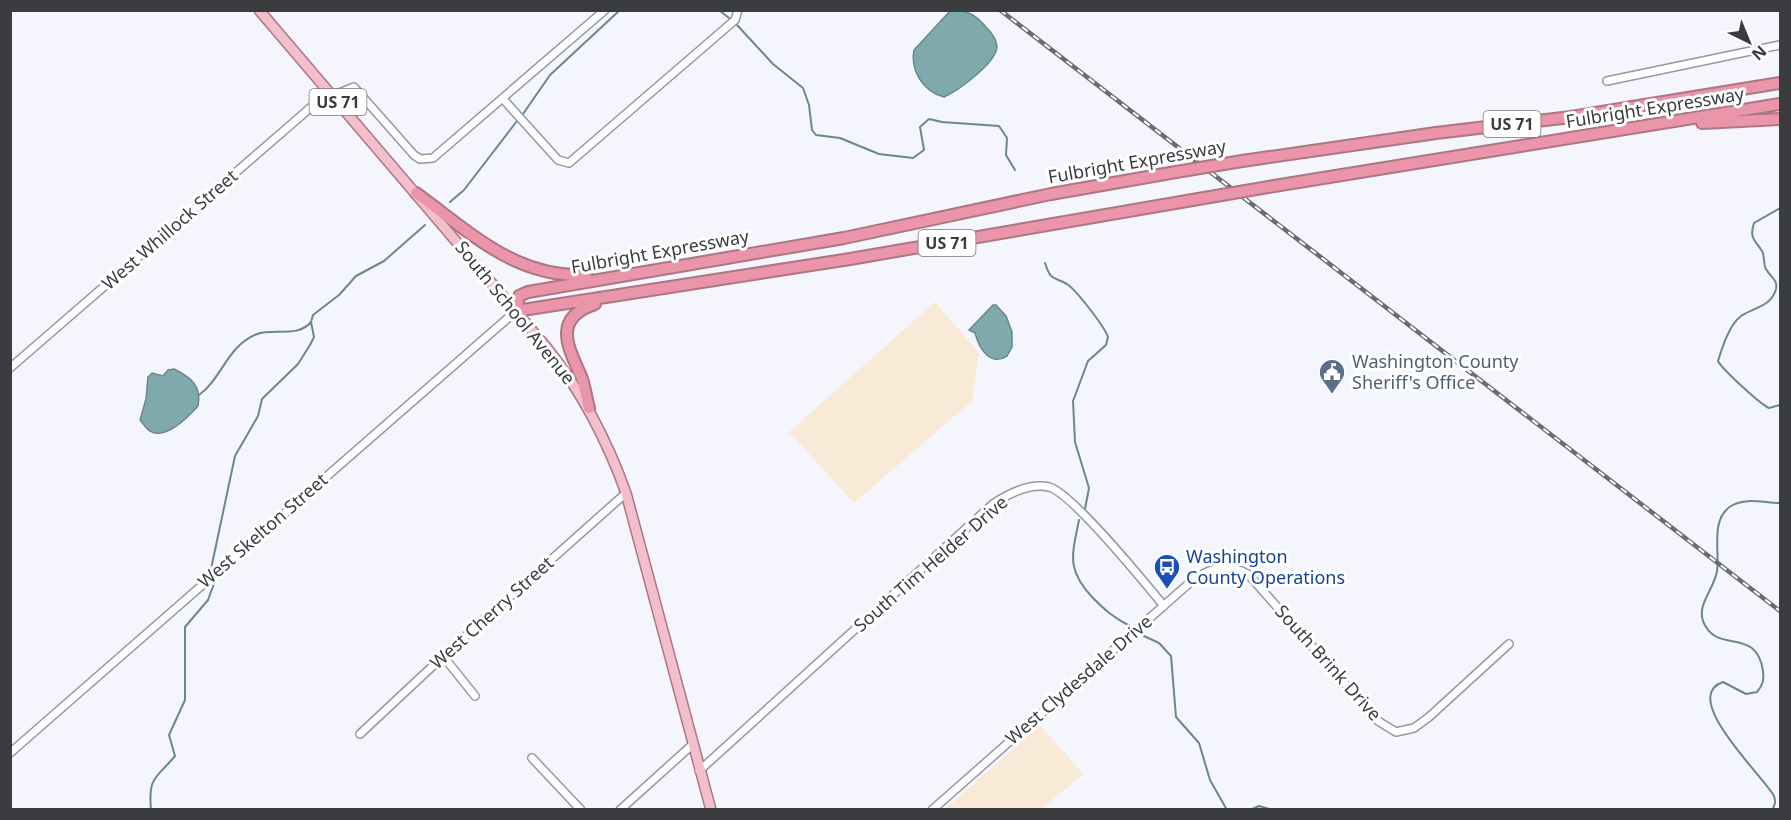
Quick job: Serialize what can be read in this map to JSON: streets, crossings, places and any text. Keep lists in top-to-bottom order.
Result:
{
  "streets": {
    "highway": ["US 71", "Fulbright Expressway"],
    "main road": ["South School Avenue"],
    "street": [
      "West Whillock Street",
      "West Skelton Street",
      "South Tim Helder Drive",
      "West Cherry Street",
      "South Brink Drive",
      "West Clydesdale Drive"
    ]
  },
  "crossings": [
    ["US 71", "Fulbright Expressway"],
    ["US 71", "South School Avenue"],
    ["US 71", "West Skelton Street"],
    ["Fulbright Expressway", "South School Avenue"],
    ["Fulbright Expressway", "West Skelton Street"],
    ["West Whillock Street", "South School Avenue"],
    ["South School Avenue", "West Skelton Street"],
    ["South School Avenue", "South Tim Helder Drive"],
    ["South School Avenue", "West Cherry Street"],
    ["South Tim Helder Drive", "West Clydesdale Drive"],
    ["South Brink Drive", "West Clydesdale Drive"]
  ],
  "places": {
    "public building": ["Washington County Sheriff's Office"],
    "bus stop": ["Washington County Operations"]
  },
  "north": "bottom right"
}
